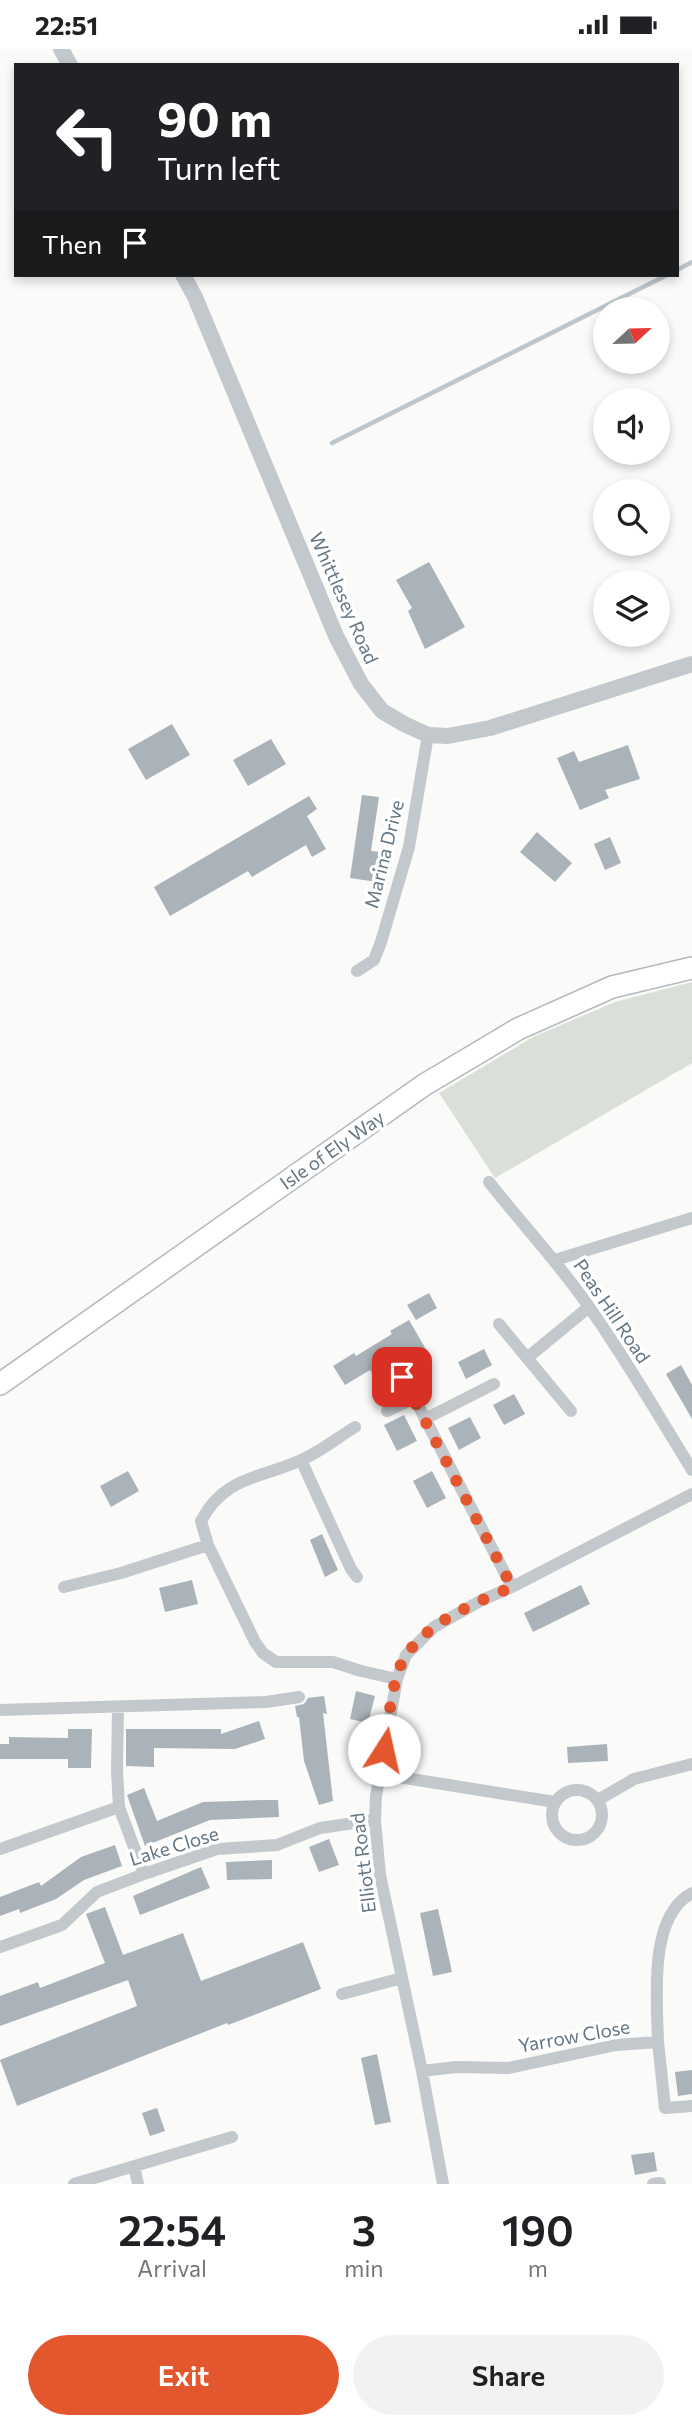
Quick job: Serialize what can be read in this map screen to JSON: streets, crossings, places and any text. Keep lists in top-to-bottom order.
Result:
{
  "streets": {
    "highway": ["Isle of Ely Way"],
    "street": [
      "Whittlesey Road",
      "Marina Drive",
      "Peas Hill Road",
      "Lake Close",
      "Elliott Road",
      "Yarrow Close"
    ]
  },
  "crossings": [
    ["Whittlesey Road", "Marina Drive"],
    ["Lake Close", "Elliott Road"],
    ["Elliott Road", "Yarrow Close"]
  ],
  "north": "right",
  "page": {
    "status": "22:51",
    "turn": ["90 m", "Turn left"],
    "then": "Then",
    "eta": [
      "22:54",
      "Arrival",
      "3",
      "min",
      "190",
      "m"
    ],
    "buttons": ["Exit", "Share"]
  }
}
